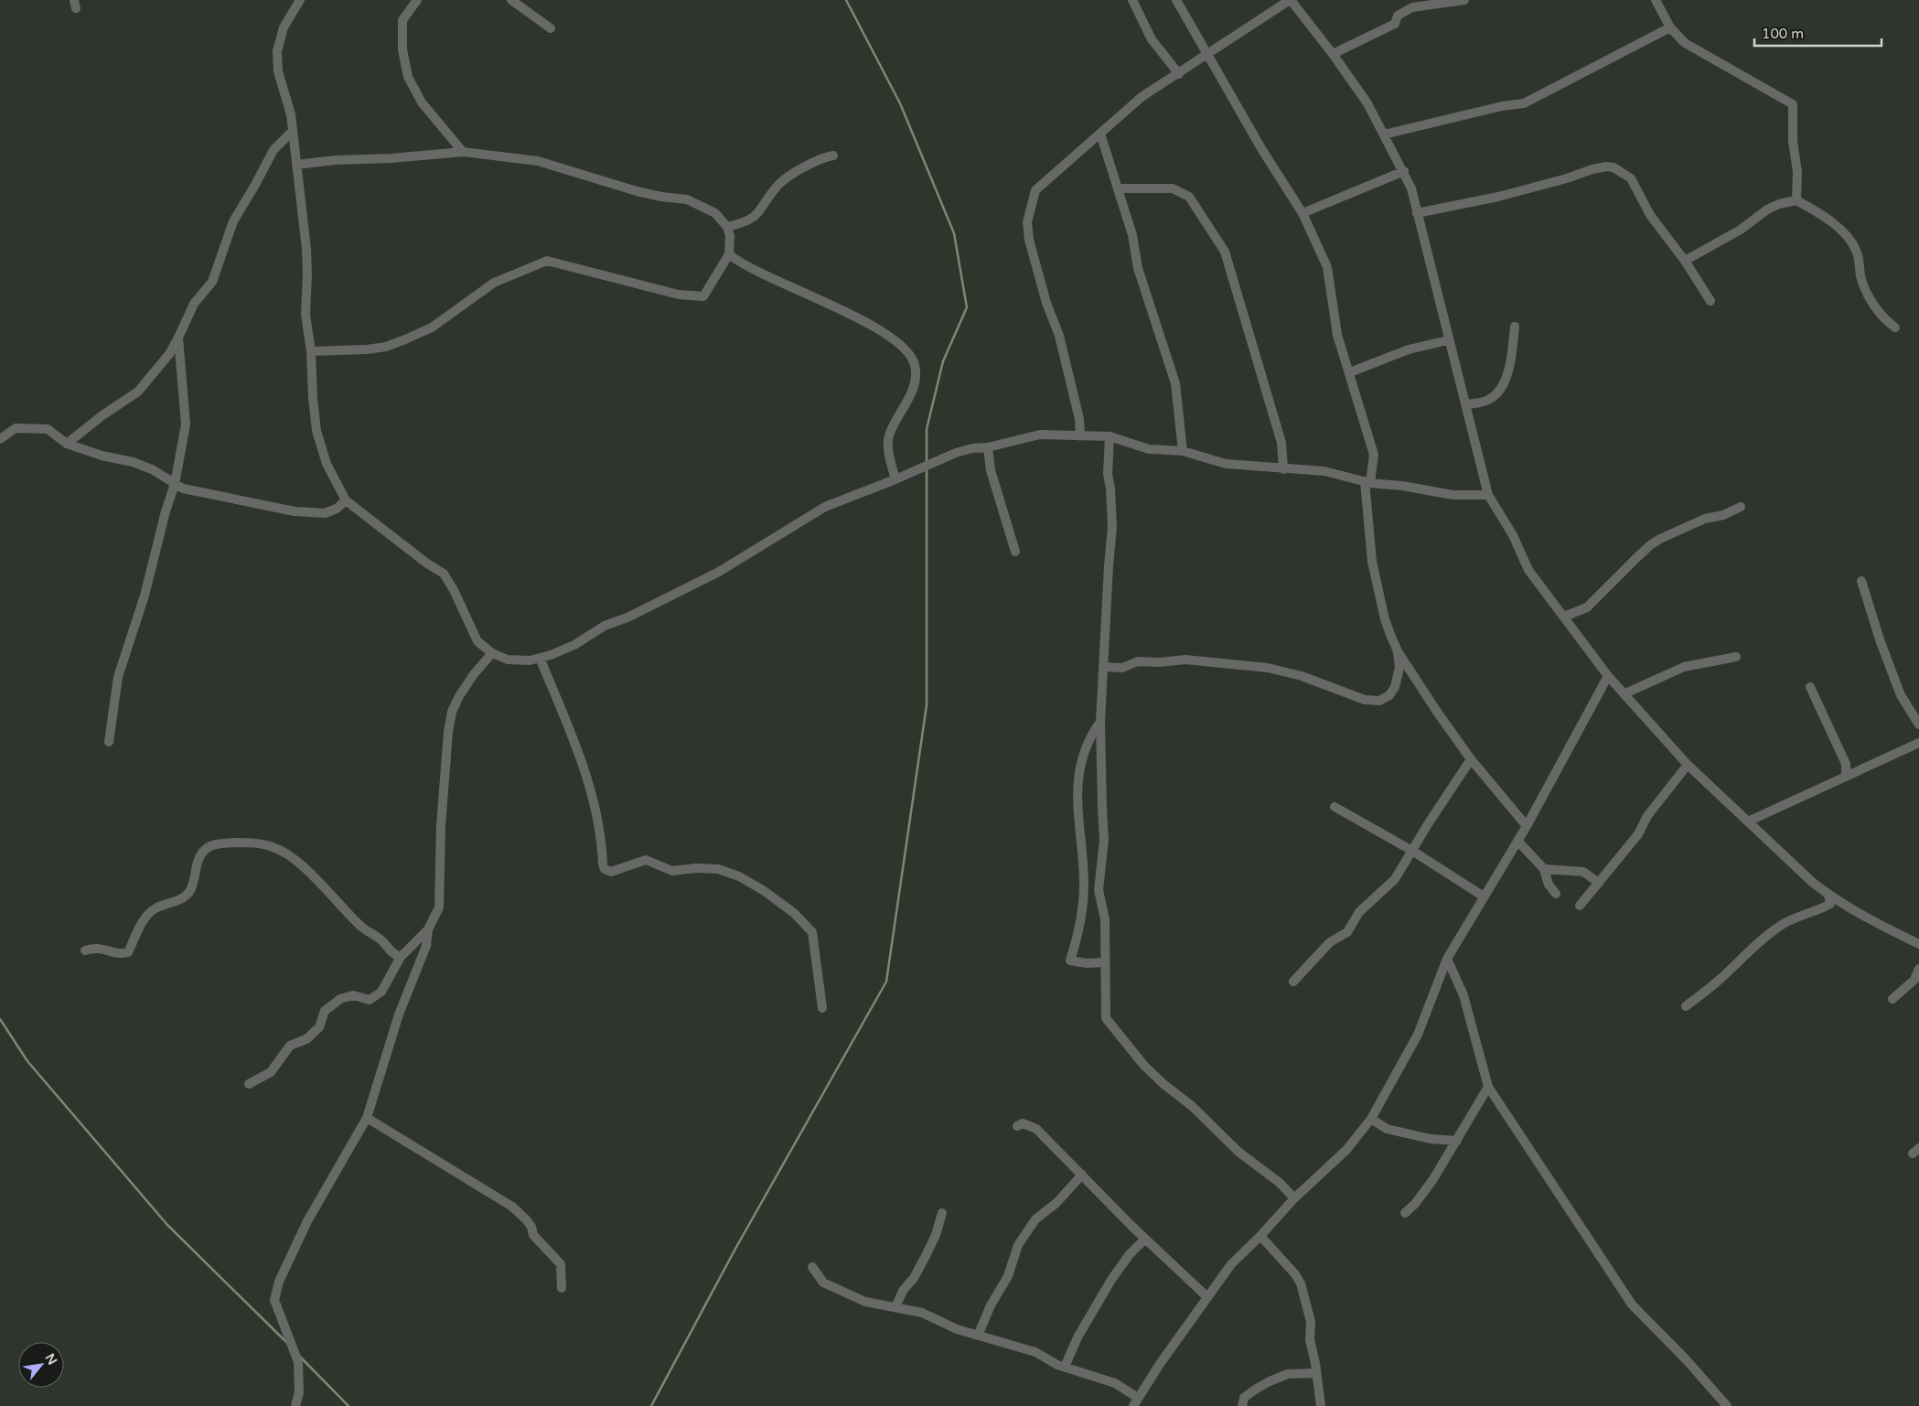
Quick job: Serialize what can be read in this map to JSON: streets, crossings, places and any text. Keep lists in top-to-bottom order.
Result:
{
  "scale_bar": "100 m",
  "north": "top right"
}
